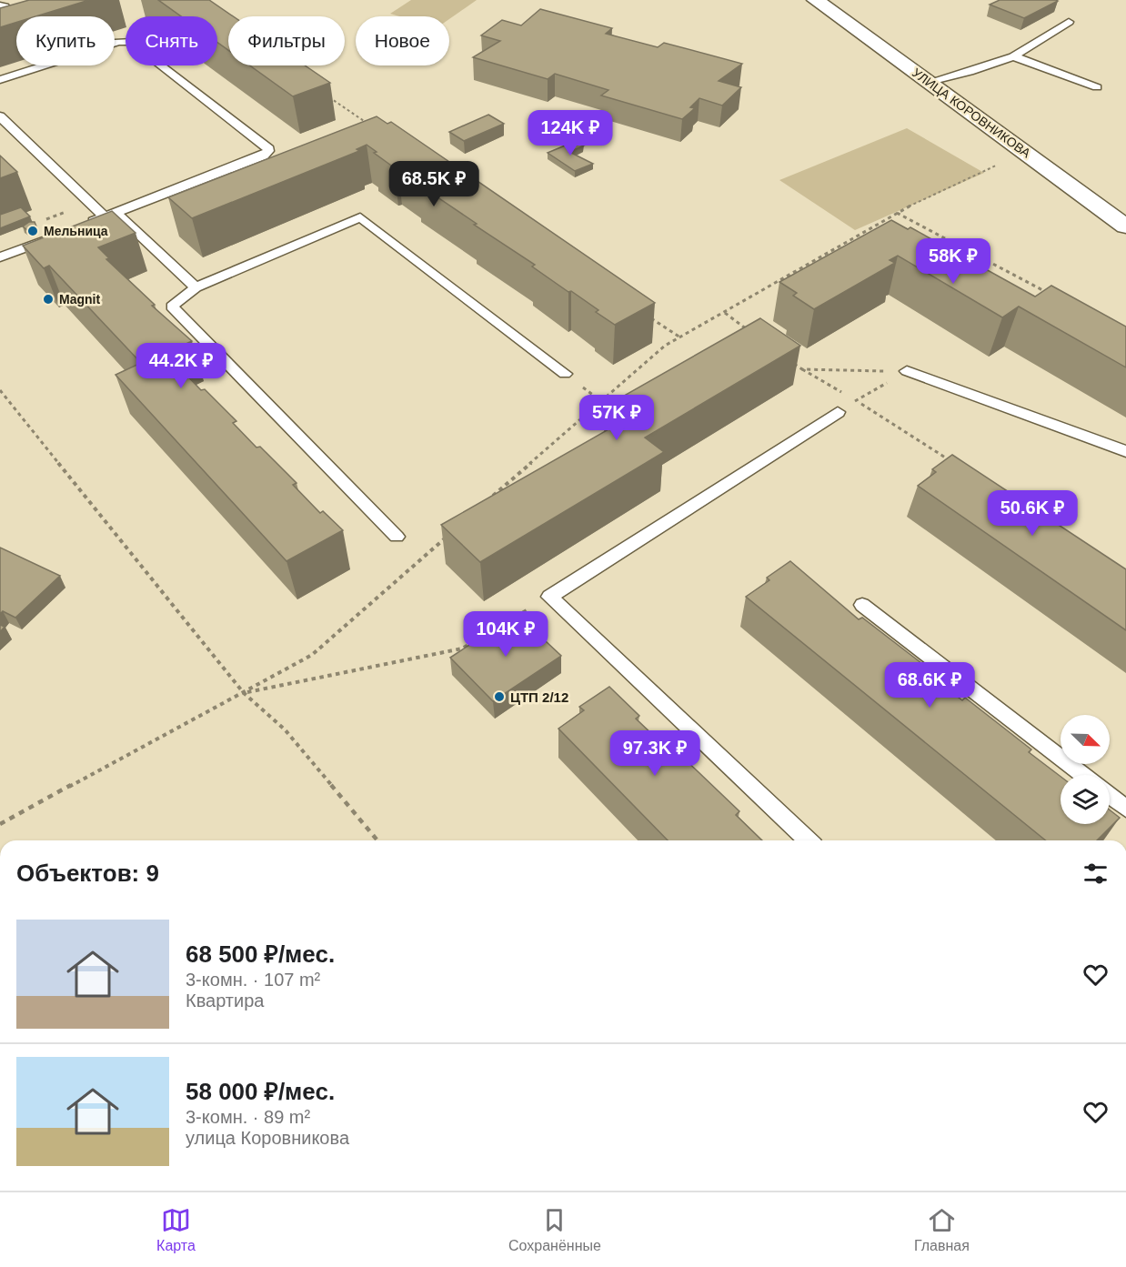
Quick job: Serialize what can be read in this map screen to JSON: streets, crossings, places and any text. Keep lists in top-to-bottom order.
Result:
{
  "streets": {
    "street": ["УЛИЦА КОРОВНИКОВА"]
  },
  "places": ["Мельница", "Magnit", "ЦТП 2/12"],
  "north": "bottom right",
  "page": {
    "chip": [
      "Купить",
      "Снять",
      "Фильтры",
      "Новое"
    ],
    "price": [
      "124K ₽",
      "68.5K ₽",
      "58K ₽",
      "44.2K ₽",
      "57K ₽",
      "50.6K ₽",
      "104K ₽",
      "68.6K ₽",
      "97.3K ₽"
    ],
    "heading": "Объектов: 9",
    "list": [
      {
        "name": "68 500 ₽/мес.",
        "note": "3-комн. · 107 m² · Квартира"
      },
      {
        "name": "58 000 ₽/мес.",
        "note": "3-комн. · 89 m² · улица Коровникова"
      }
    ],
    "tabs": ["Карта", "Сохранённые", "Главная"]
  }
}
